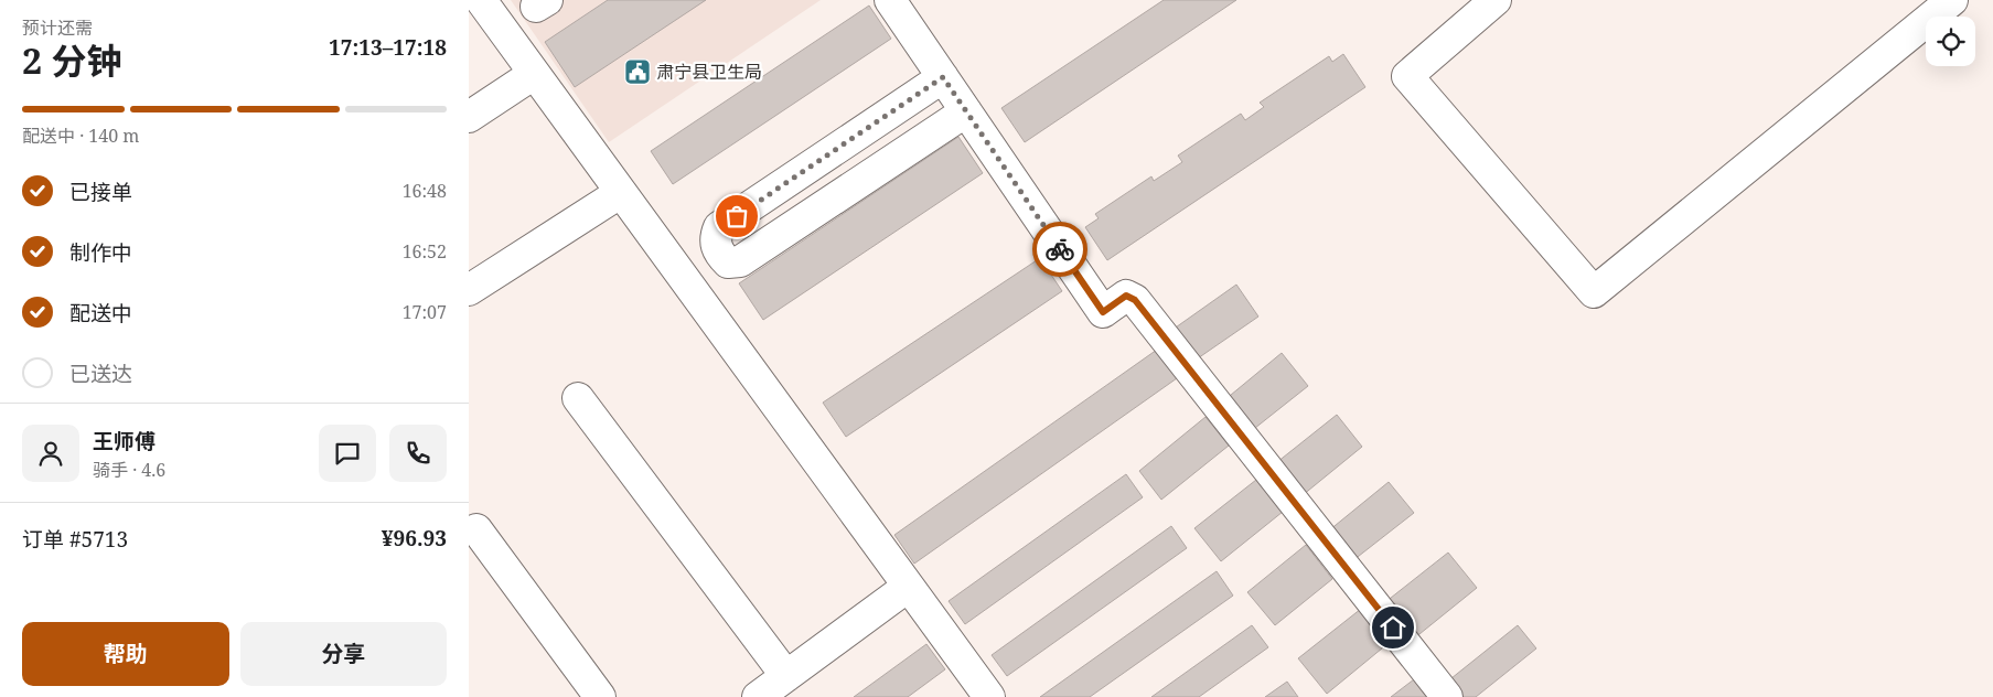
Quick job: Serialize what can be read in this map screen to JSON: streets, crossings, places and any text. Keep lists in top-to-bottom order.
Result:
{
  "places": {
    "public building": ["肃宁县卫生局"]
  },
  "page": {
    "heading": ["2 分钟", "预计还需", "17:13–17:18"],
    "panel": [
      "王师傅",
      "骑手 · 4.6",
      "订单 #5713",
      "¥96.93"
    ],
    "bar": "配送中 · 140 m",
    "list": [
      ["已接单", "16:48"],
      ["制作中", "16:52"],
      ["配送中", "17:07"],
      "已送达"
    ],
    "buttons": ["帮助", "分享"]
  }
}
